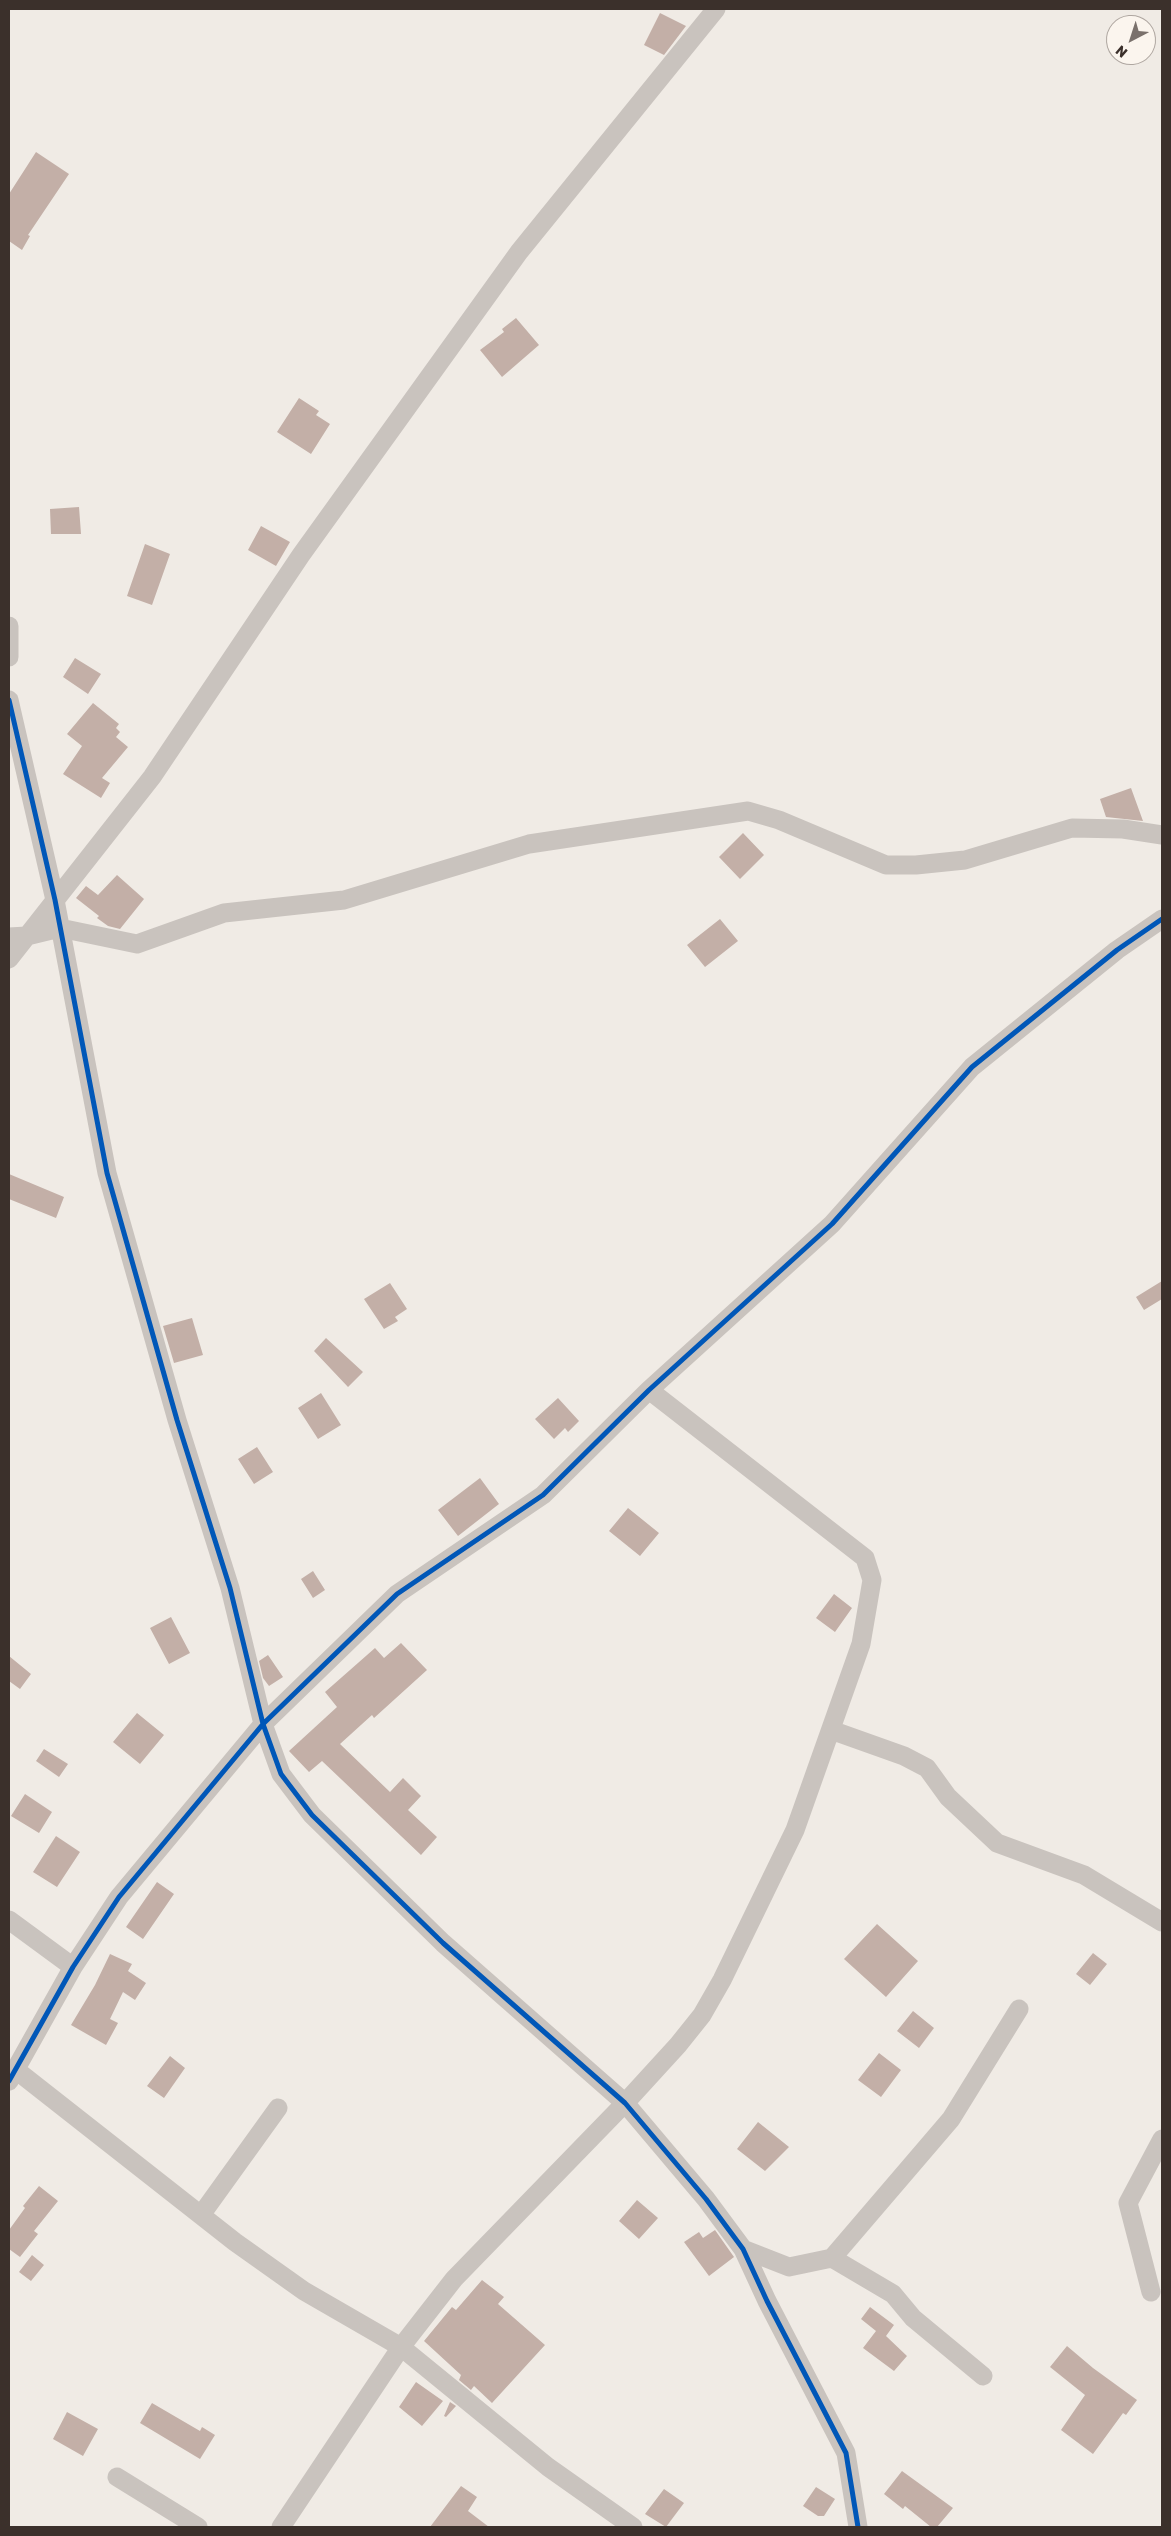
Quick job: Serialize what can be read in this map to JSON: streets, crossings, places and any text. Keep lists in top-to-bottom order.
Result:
{
  "north": "bottom left"
}
